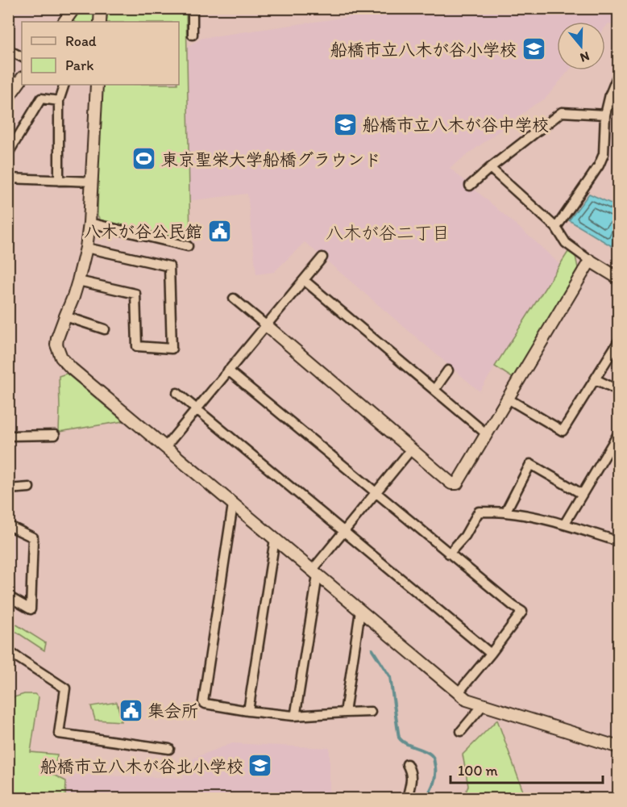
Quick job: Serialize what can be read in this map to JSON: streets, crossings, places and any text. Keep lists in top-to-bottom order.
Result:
{
  "districts": ["八木が谷二丁目"],
  "places": {
    "school or university": ["船橋市立八木が谷小学校", "船橋市立八木が谷中学校", "船橋市立八木が谷北小学校"],
    "sports": ["東京聖栄大学船橋グラウンド"],
    "public building": ["八木が谷公民館", "集会所"]
  },
  "legend": ["Road", "Park"],
  "scale_bar": "100 m",
  "north": "bottom"
}
